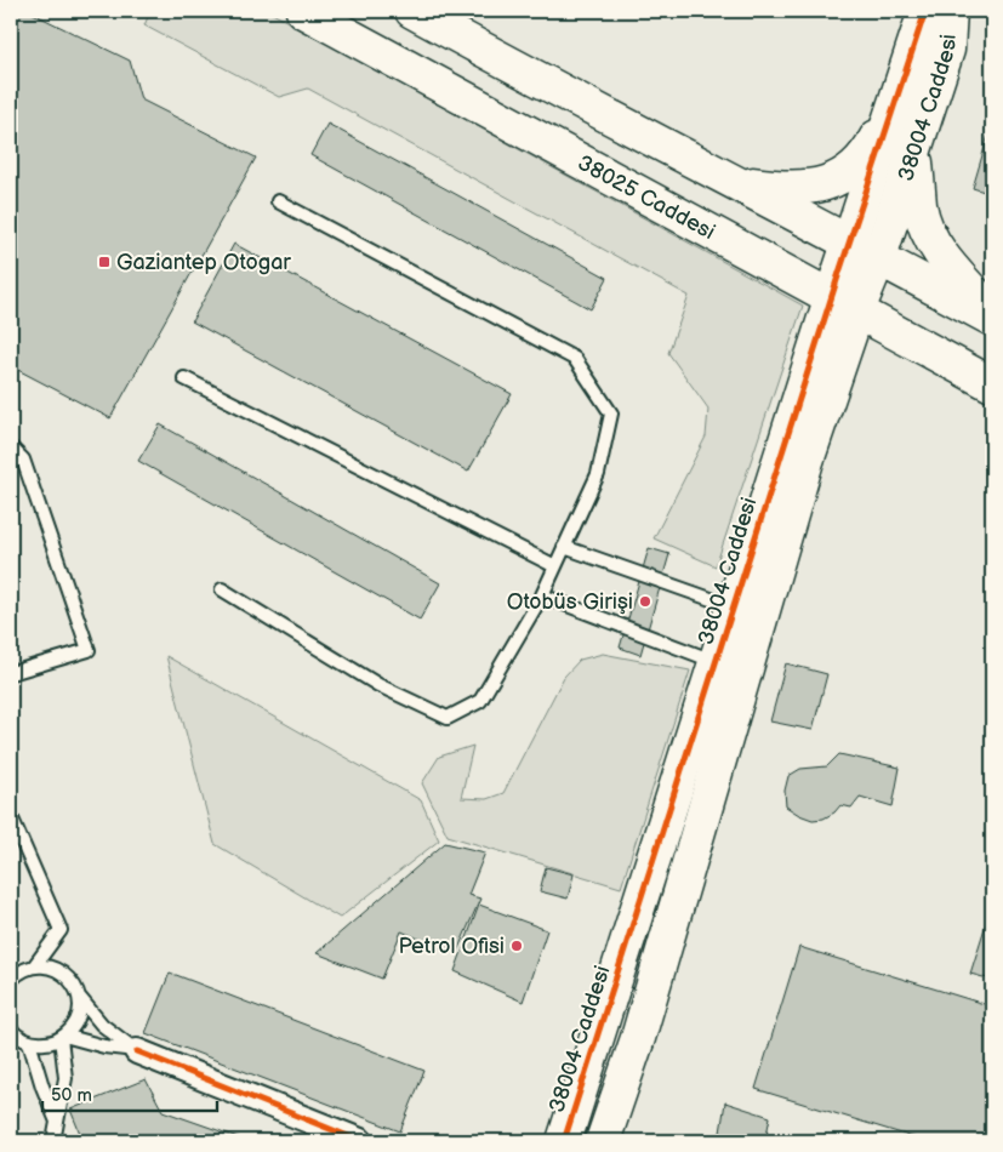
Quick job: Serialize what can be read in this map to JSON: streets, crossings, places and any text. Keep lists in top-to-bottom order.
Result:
{
  "streets": {
    "street": ["38004 Caddesi", "38025 Caddesi"]
  },
  "crossings": [
    ["38004 Caddesi", "38025 Caddesi"]
  ],
  "places": {
    "transit": ["Gaziantep Otogar"],
    "other": ["Otobüs Girişi", "Petrol Ofisi"]
  },
  "scale_bar": "50 m"
}
